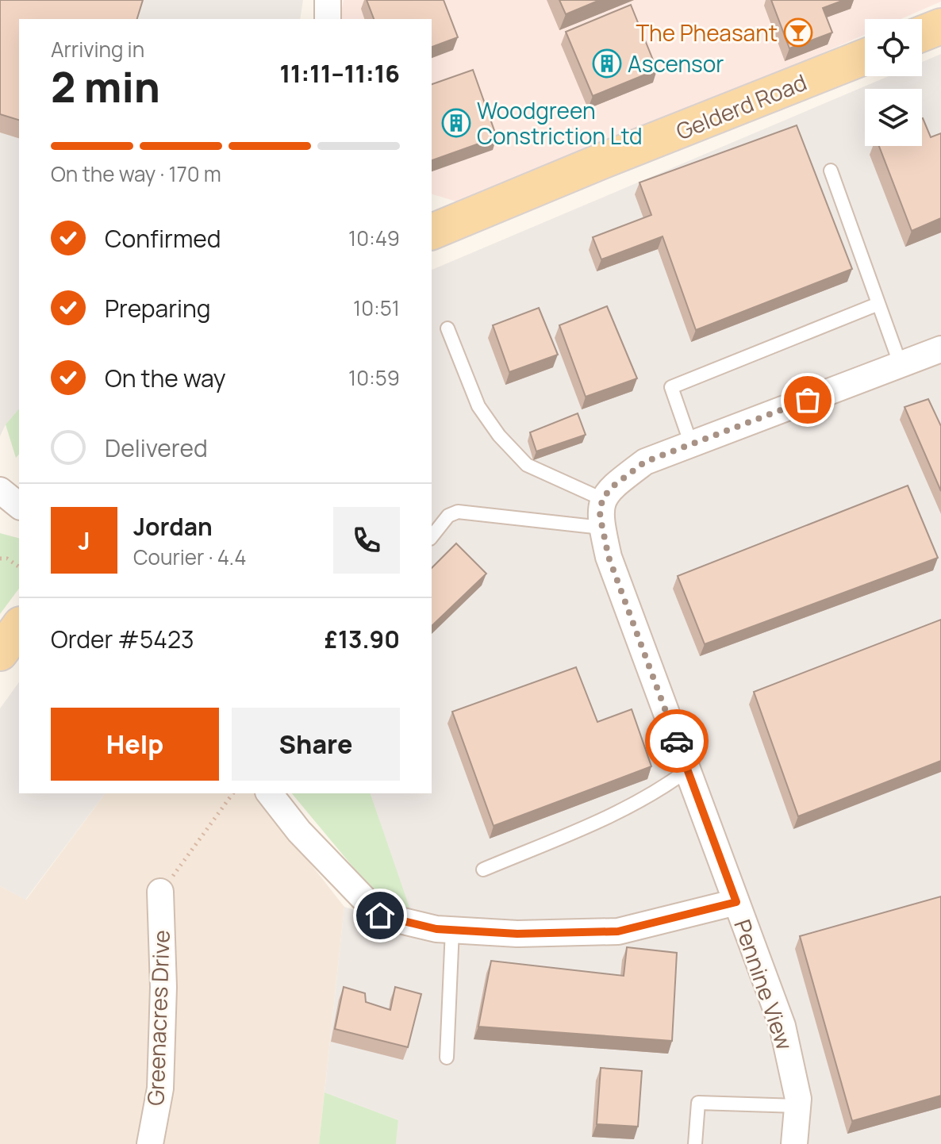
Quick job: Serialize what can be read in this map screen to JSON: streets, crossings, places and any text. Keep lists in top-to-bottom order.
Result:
{
  "streets": {
    "main road": ["Gelderd Road"],
    "street": ["Pennine View", "Greenacres Drive"]
  },
  "places": {
    "bar": ["The Pheasant"],
    "building": ["Ascensor", "Woodgreen Constriction Ltd"]
  },
  "page": {
    "heading": ["2 min", "Arriving in", "11:11–11:16"],
    "panel": [
      "Jordan",
      "Courier · 4.4",
      "Order #5423",
      "£13.90"
    ],
    "bar": "On the way · 170 m",
    "list": [
      ["Confirmed", "10:49"],
      ["Preparing", "10:51"],
      ["On the way", "10:59"],
      "Delivered"
    ],
    "round": "J",
    "buttons": ["Help", "Share"]
  }
}
